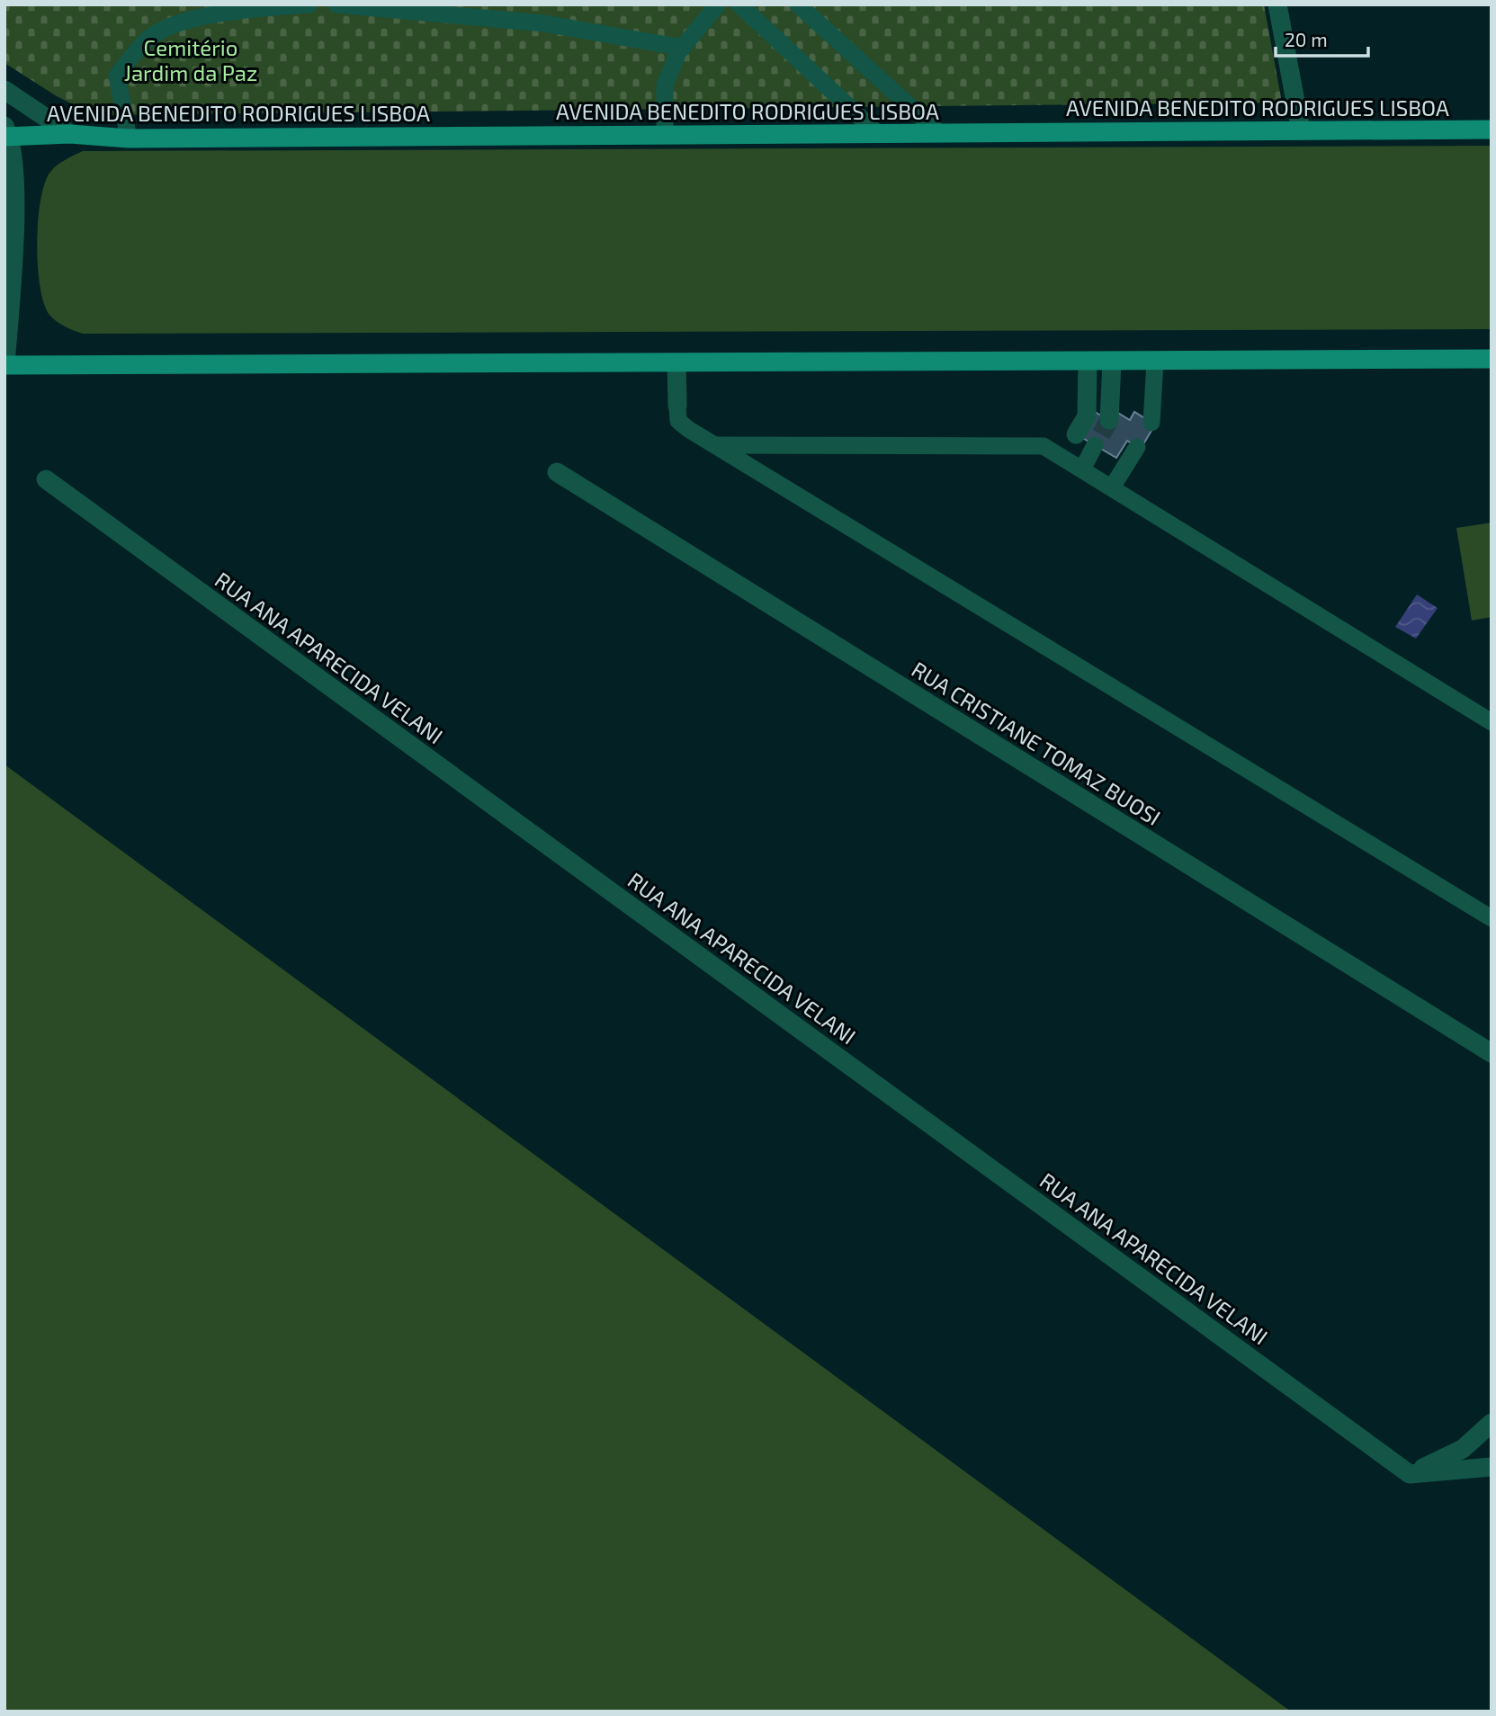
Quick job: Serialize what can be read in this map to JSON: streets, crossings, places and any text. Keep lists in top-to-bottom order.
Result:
{
  "streets": {
    "main road": ["AVENIDA BENEDITO RODRIGUES LISBOA"],
    "street": ["RUA ANA APARECIDA VELANI", "RUA CRISTIANE TOMAZ BUOSI"]
  },
  "parks": ["Cemitério Jardim da Paz"],
  "scale_bar": "20 m"
}
